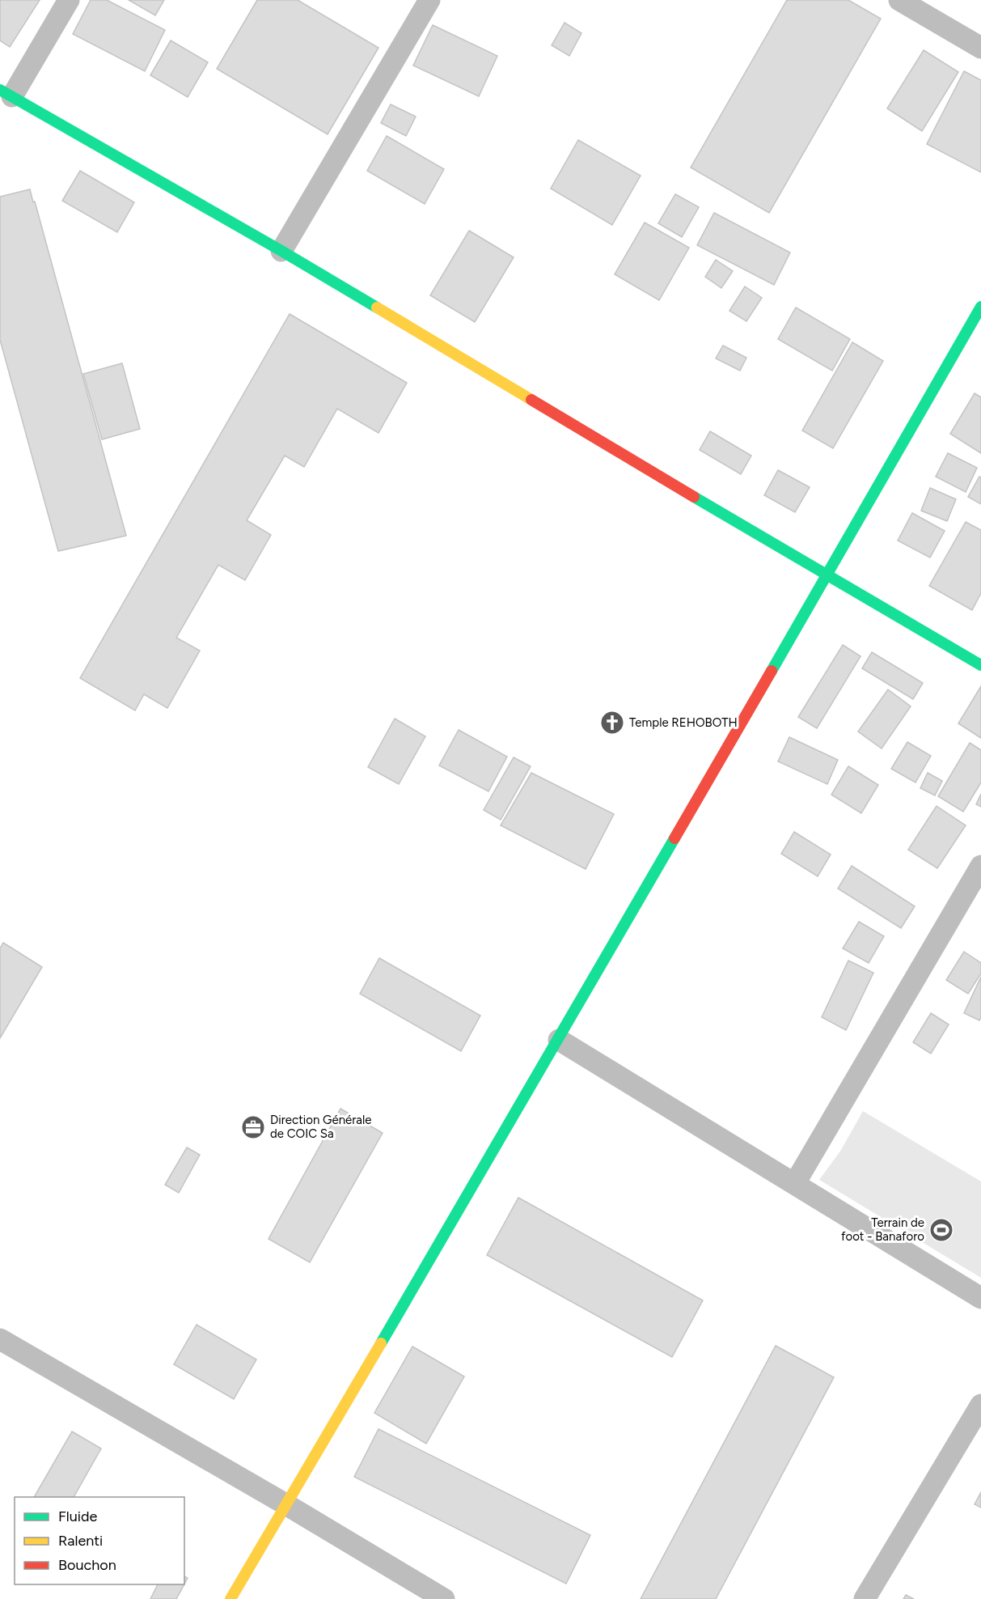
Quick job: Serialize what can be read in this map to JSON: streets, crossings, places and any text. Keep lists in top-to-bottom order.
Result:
{
  "places": {
    "church": ["Temple REHOBOTH"],
    "office": ["Direction Générale de COIC Sa"],
    "sports": ["Terrain de foot - Banaforo"]
  },
  "legend": ["Fluide", "Ralenti", "Bouchon"]
}
